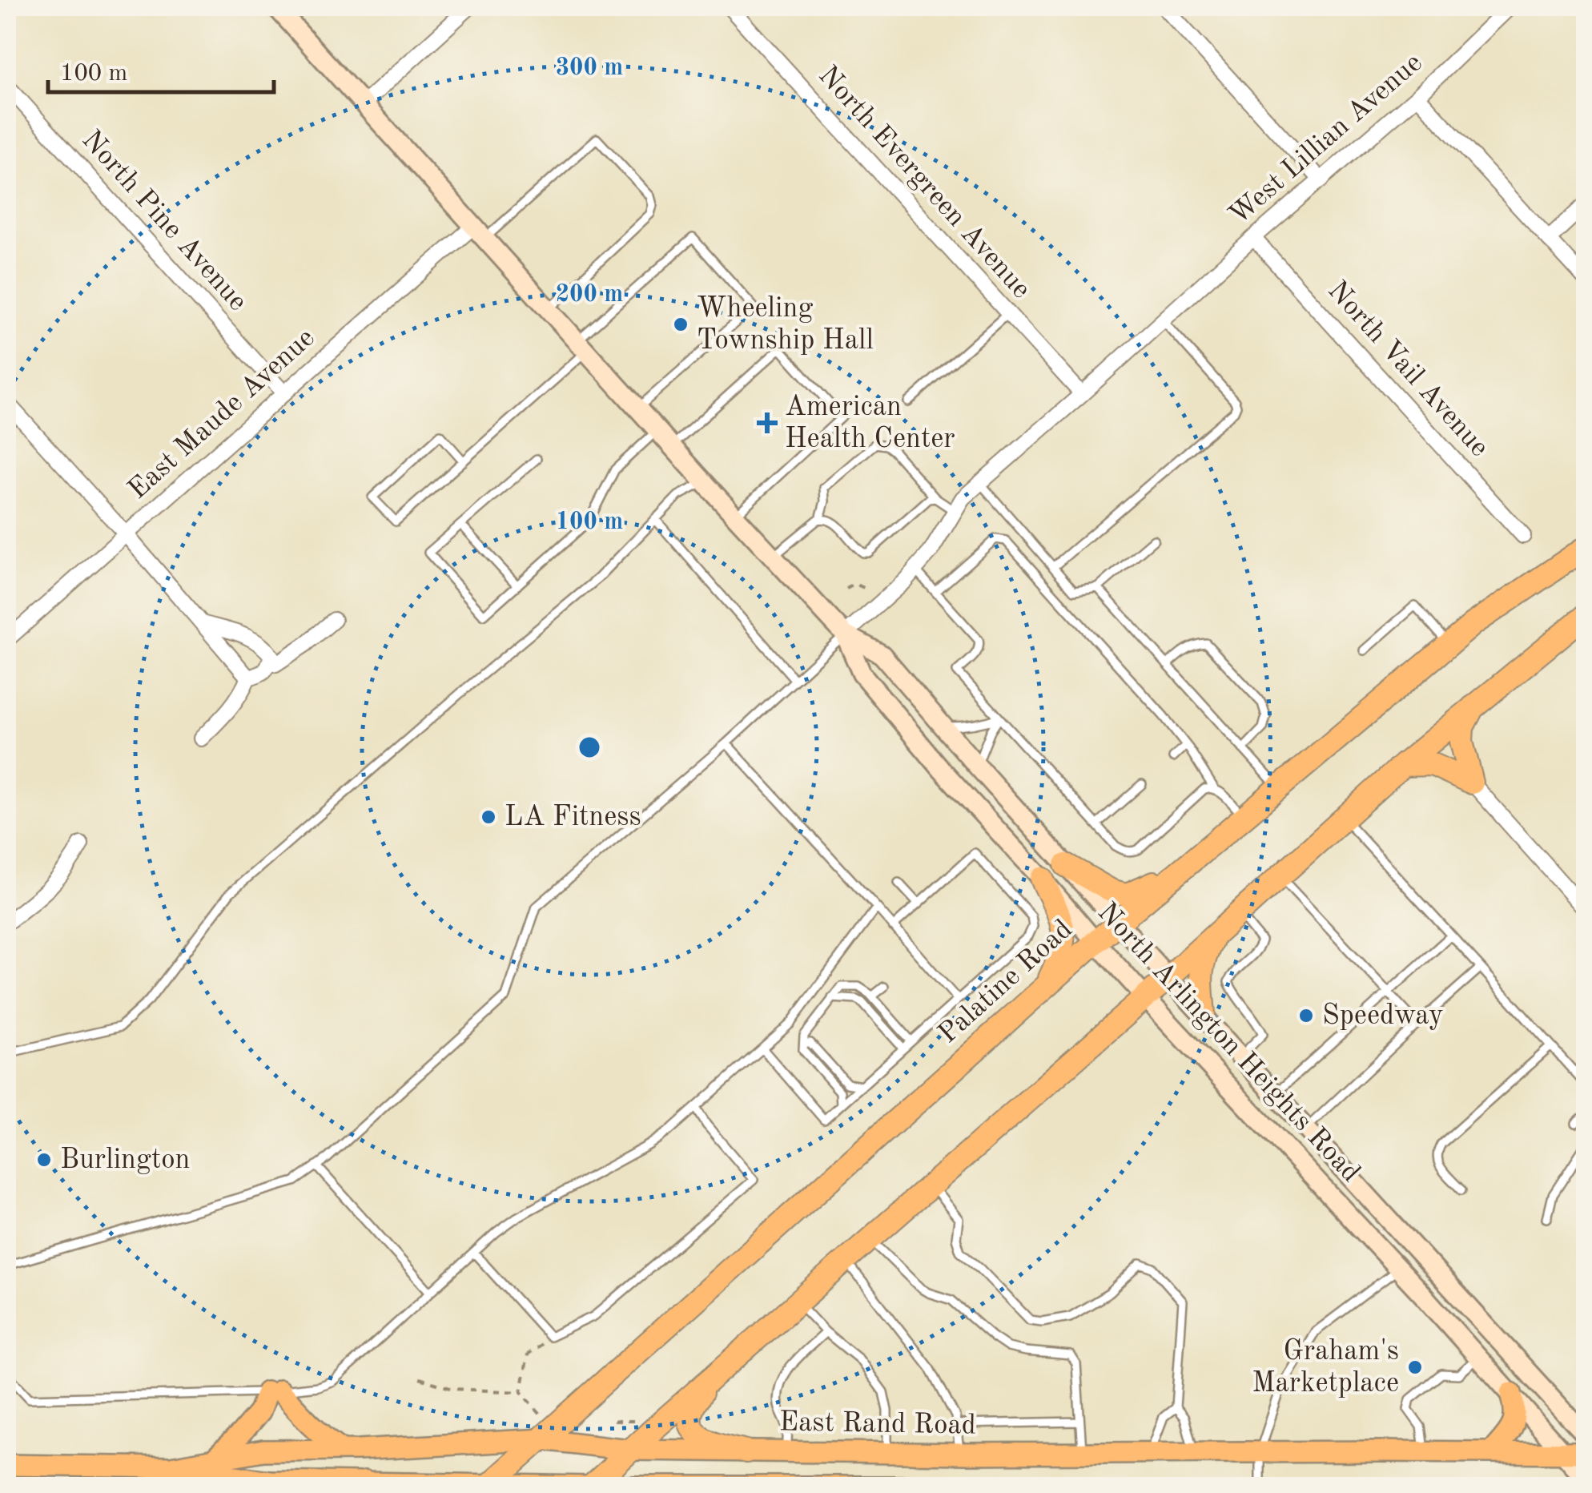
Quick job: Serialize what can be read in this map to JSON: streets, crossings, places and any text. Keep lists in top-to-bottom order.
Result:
{
  "streets": {
    "highway": ["Palatine Road"],
    "main road": ["North Arlington Heights Road", "East Rand Road"],
    "street": [
      "West Lillian Avenue",
      "North Evergreen Avenue",
      "North Pine Avenue",
      "North Vail Avenue",
      "East Maude Avenue"
    ]
  },
  "crossings": [
    ["West Lillian Avenue", "North Evergreen Avenue"],
    ["West Lillian Avenue", "North Vail Avenue"],
    ["West Lillian Avenue", "North Arlington Heights Road"],
    ["North Pine Avenue", "East Maude Avenue"],
    ["East Maude Avenue", "North Arlington Heights Road"],
    ["Palatine Road", "North Arlington Heights Road"],
    ["Palatine Road", "East Rand Road"],
    ["North Arlington Heights Road", "East Rand Road"]
  ],
  "places": {
    "other": [
      "Wheeling Township Hall",
      "LA Fitness",
      "Speedway",
      "Burlington",
      "Graham's Marketplace"
    ],
    "health": ["American Health Center"]
  },
  "scale_bar": "100 m",
  "rings": ["300 m", "200 m", "100 m"]
}
